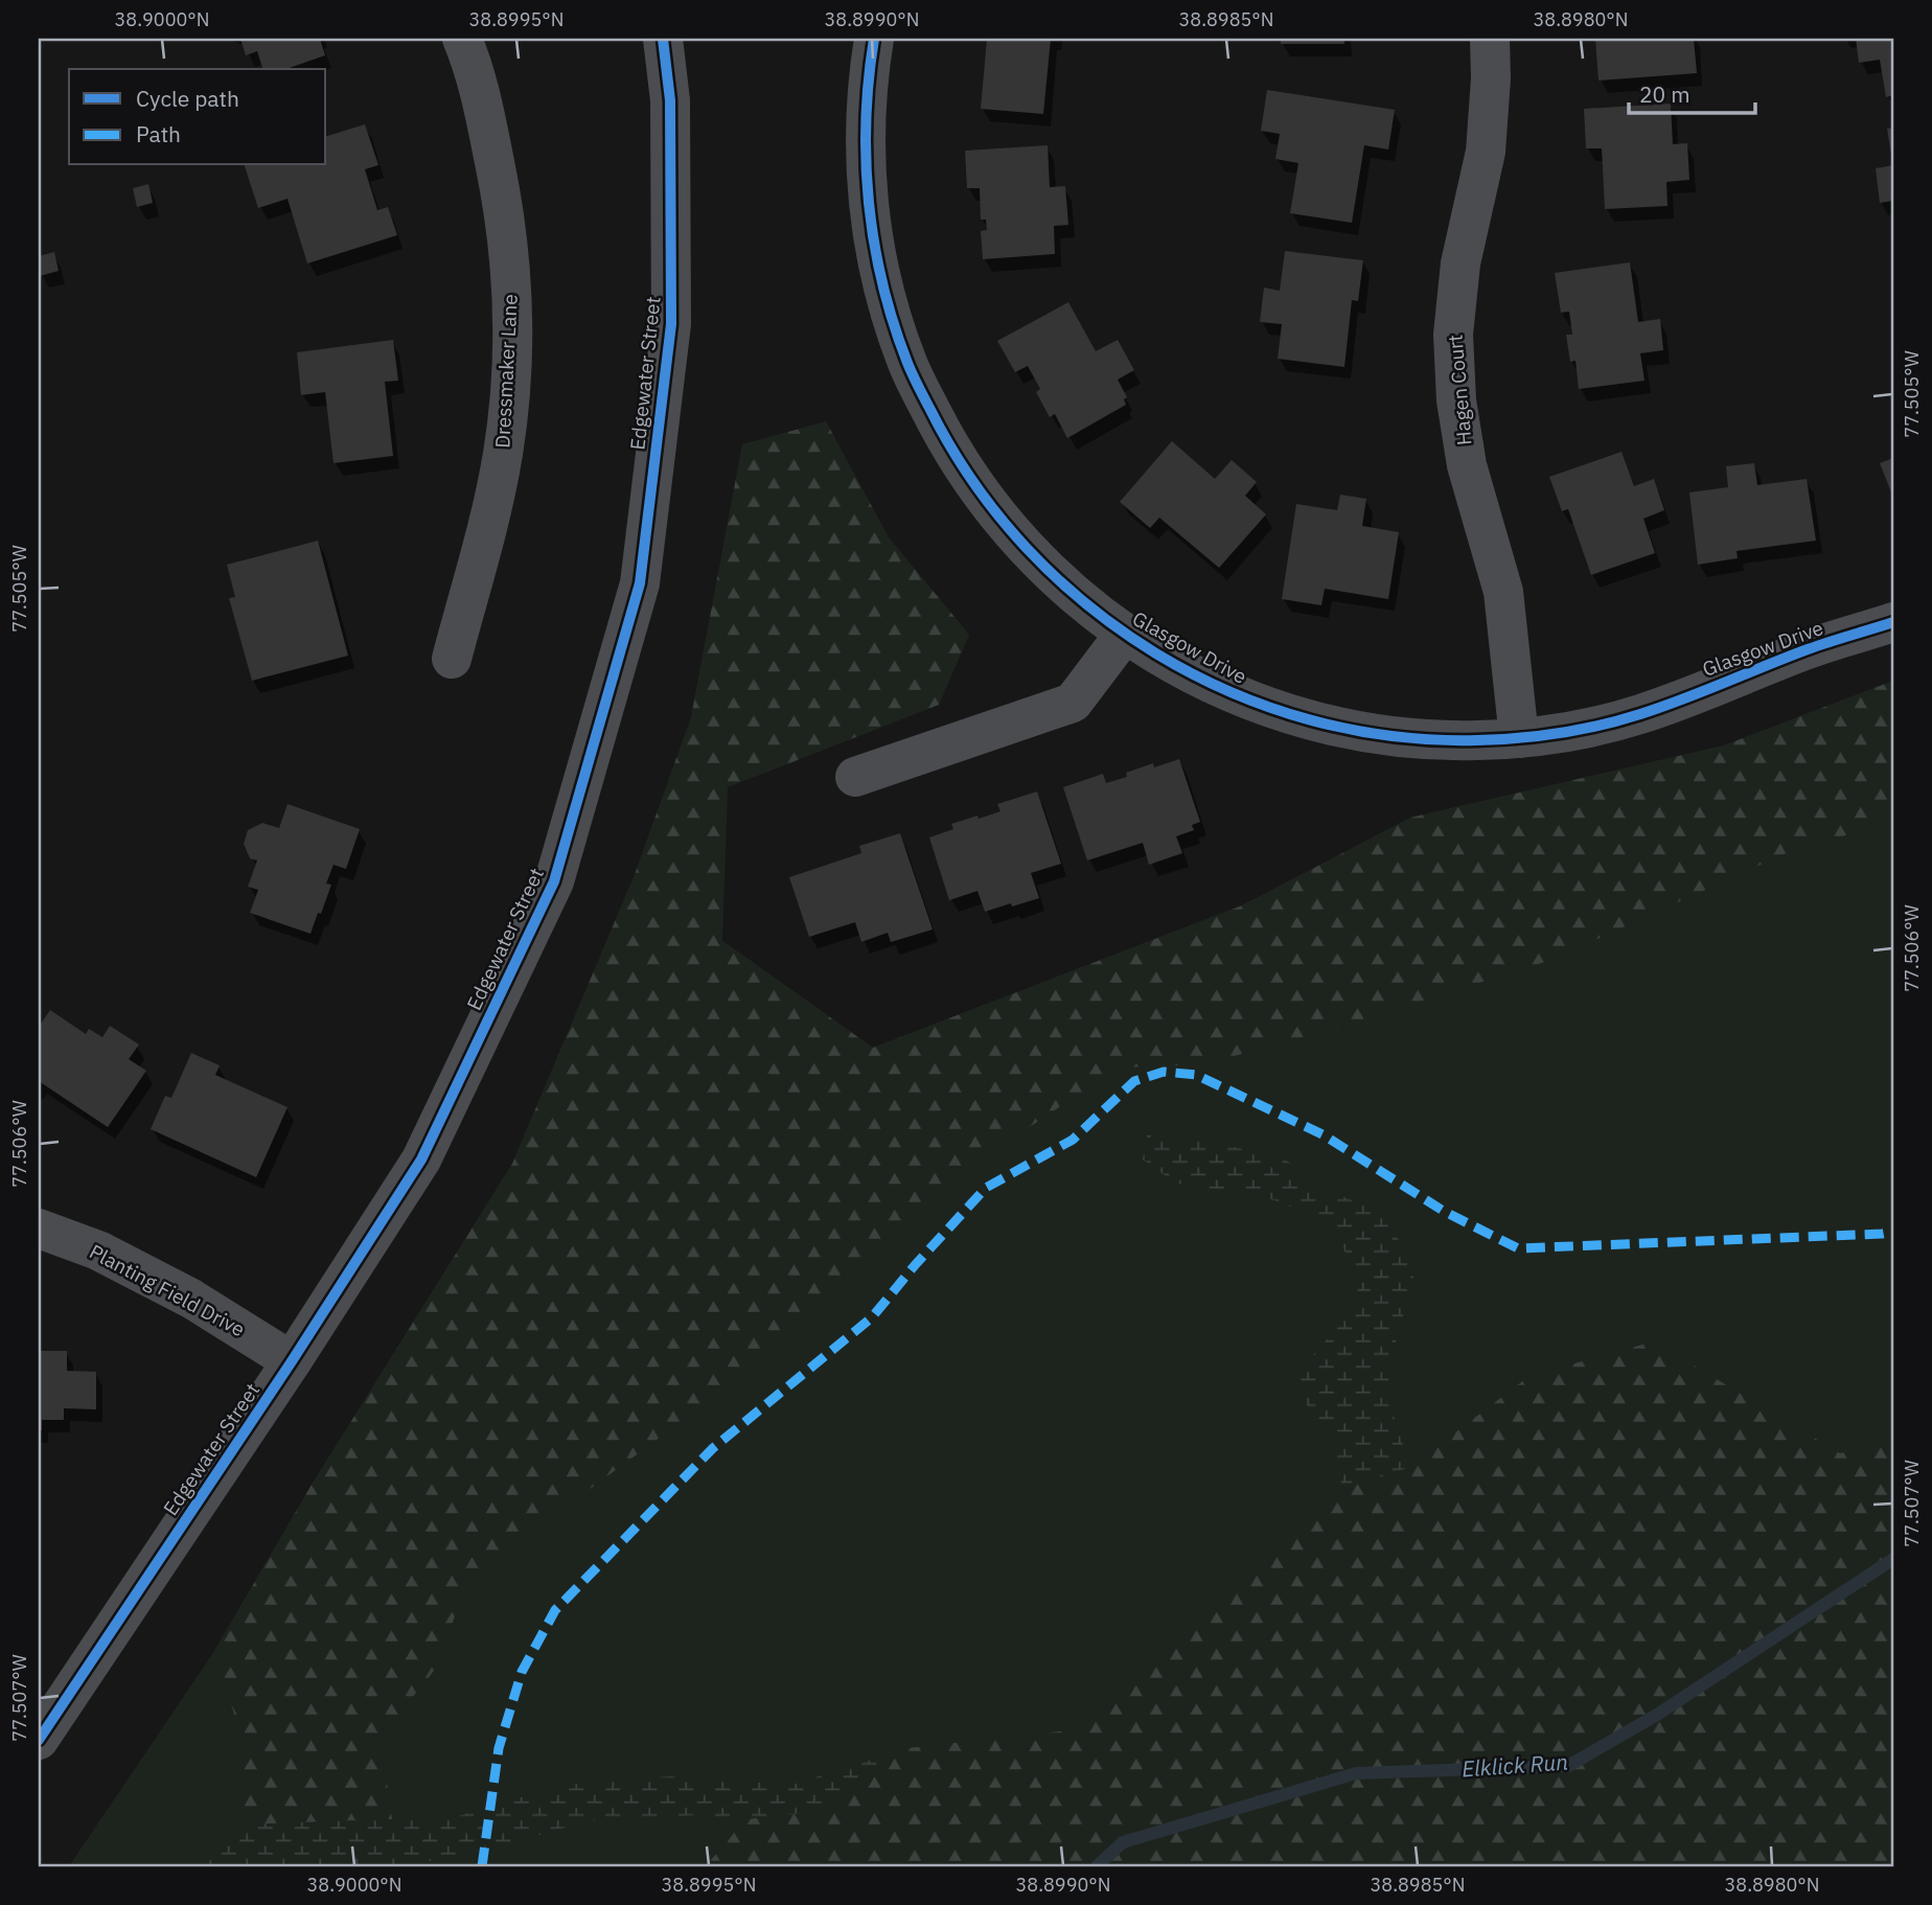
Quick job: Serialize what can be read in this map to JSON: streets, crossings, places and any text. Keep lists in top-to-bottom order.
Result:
{
  "streets": {
    "street": [
      "Dressmaker Lane",
      "Edgewater Street",
      "Hagen Court",
      "Glasgow Drive",
      "Planting Field Drive"
    ]
  },
  "crossings": [
    ["Edgewater Street", "Planting Field Drive"],
    ["Hagen Court", "Glasgow Drive"]
  ],
  "water": ["Elklick Run"],
  "legend": ["Cycle path", "Path"],
  "scale_bar": "20 m",
  "coordinates": [
    "38.9000°N",
    "38.8995°N",
    "38.8990°N",
    "38.8985°N",
    "38.8980°N",
    "77.505°W",
    "77.506°W",
    "77.507°W"
  ]
}
